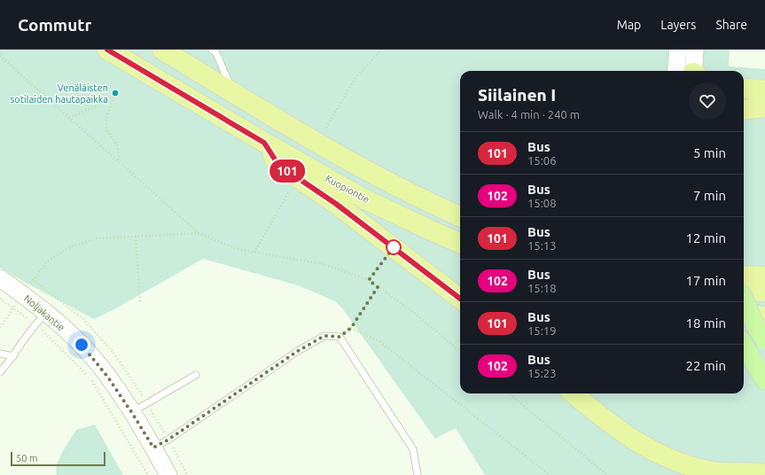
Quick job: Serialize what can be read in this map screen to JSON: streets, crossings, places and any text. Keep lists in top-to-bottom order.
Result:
{
  "streets": {
    "highway": ["Kuopiontie"],
    "main road": ["Noljakantie"]
  },
  "places": ["Venäläisten sotilaiden hautapaikka"],
  "lines": ["bus line 101"],
  "scale_bar": "50 m",
  "page": {
    "header": "Commutr",
    "nav": ["Map", "Layers", "Share"],
    "on_map": "101",
    "heading": ["Siilainen I", "Walk · 4 min · 240 m"],
    "list": [
      {
        "mark": "101",
        "name": "Bus",
        "note": "15:06",
        "value": "5 min"
      },
      {
        "mark": "102",
        "name": "Bus",
        "note": "15:08",
        "value": "7 min"
      },
      {
        "mark": "101",
        "name": "Bus",
        "note": "15:13",
        "value": "12 min"
      },
      {
        "mark": "102",
        "name": "Bus",
        "note": "15:18",
        "value": "17 min"
      },
      {
        "mark": "101",
        "name": "Bus",
        "note": "15:19",
        "value": "18 min"
      },
      {
        "mark": "102",
        "name": "Bus",
        "note": "15:23",
        "value": "22 min"
      }
    ],
    "scale": "50 m"
  }
}
